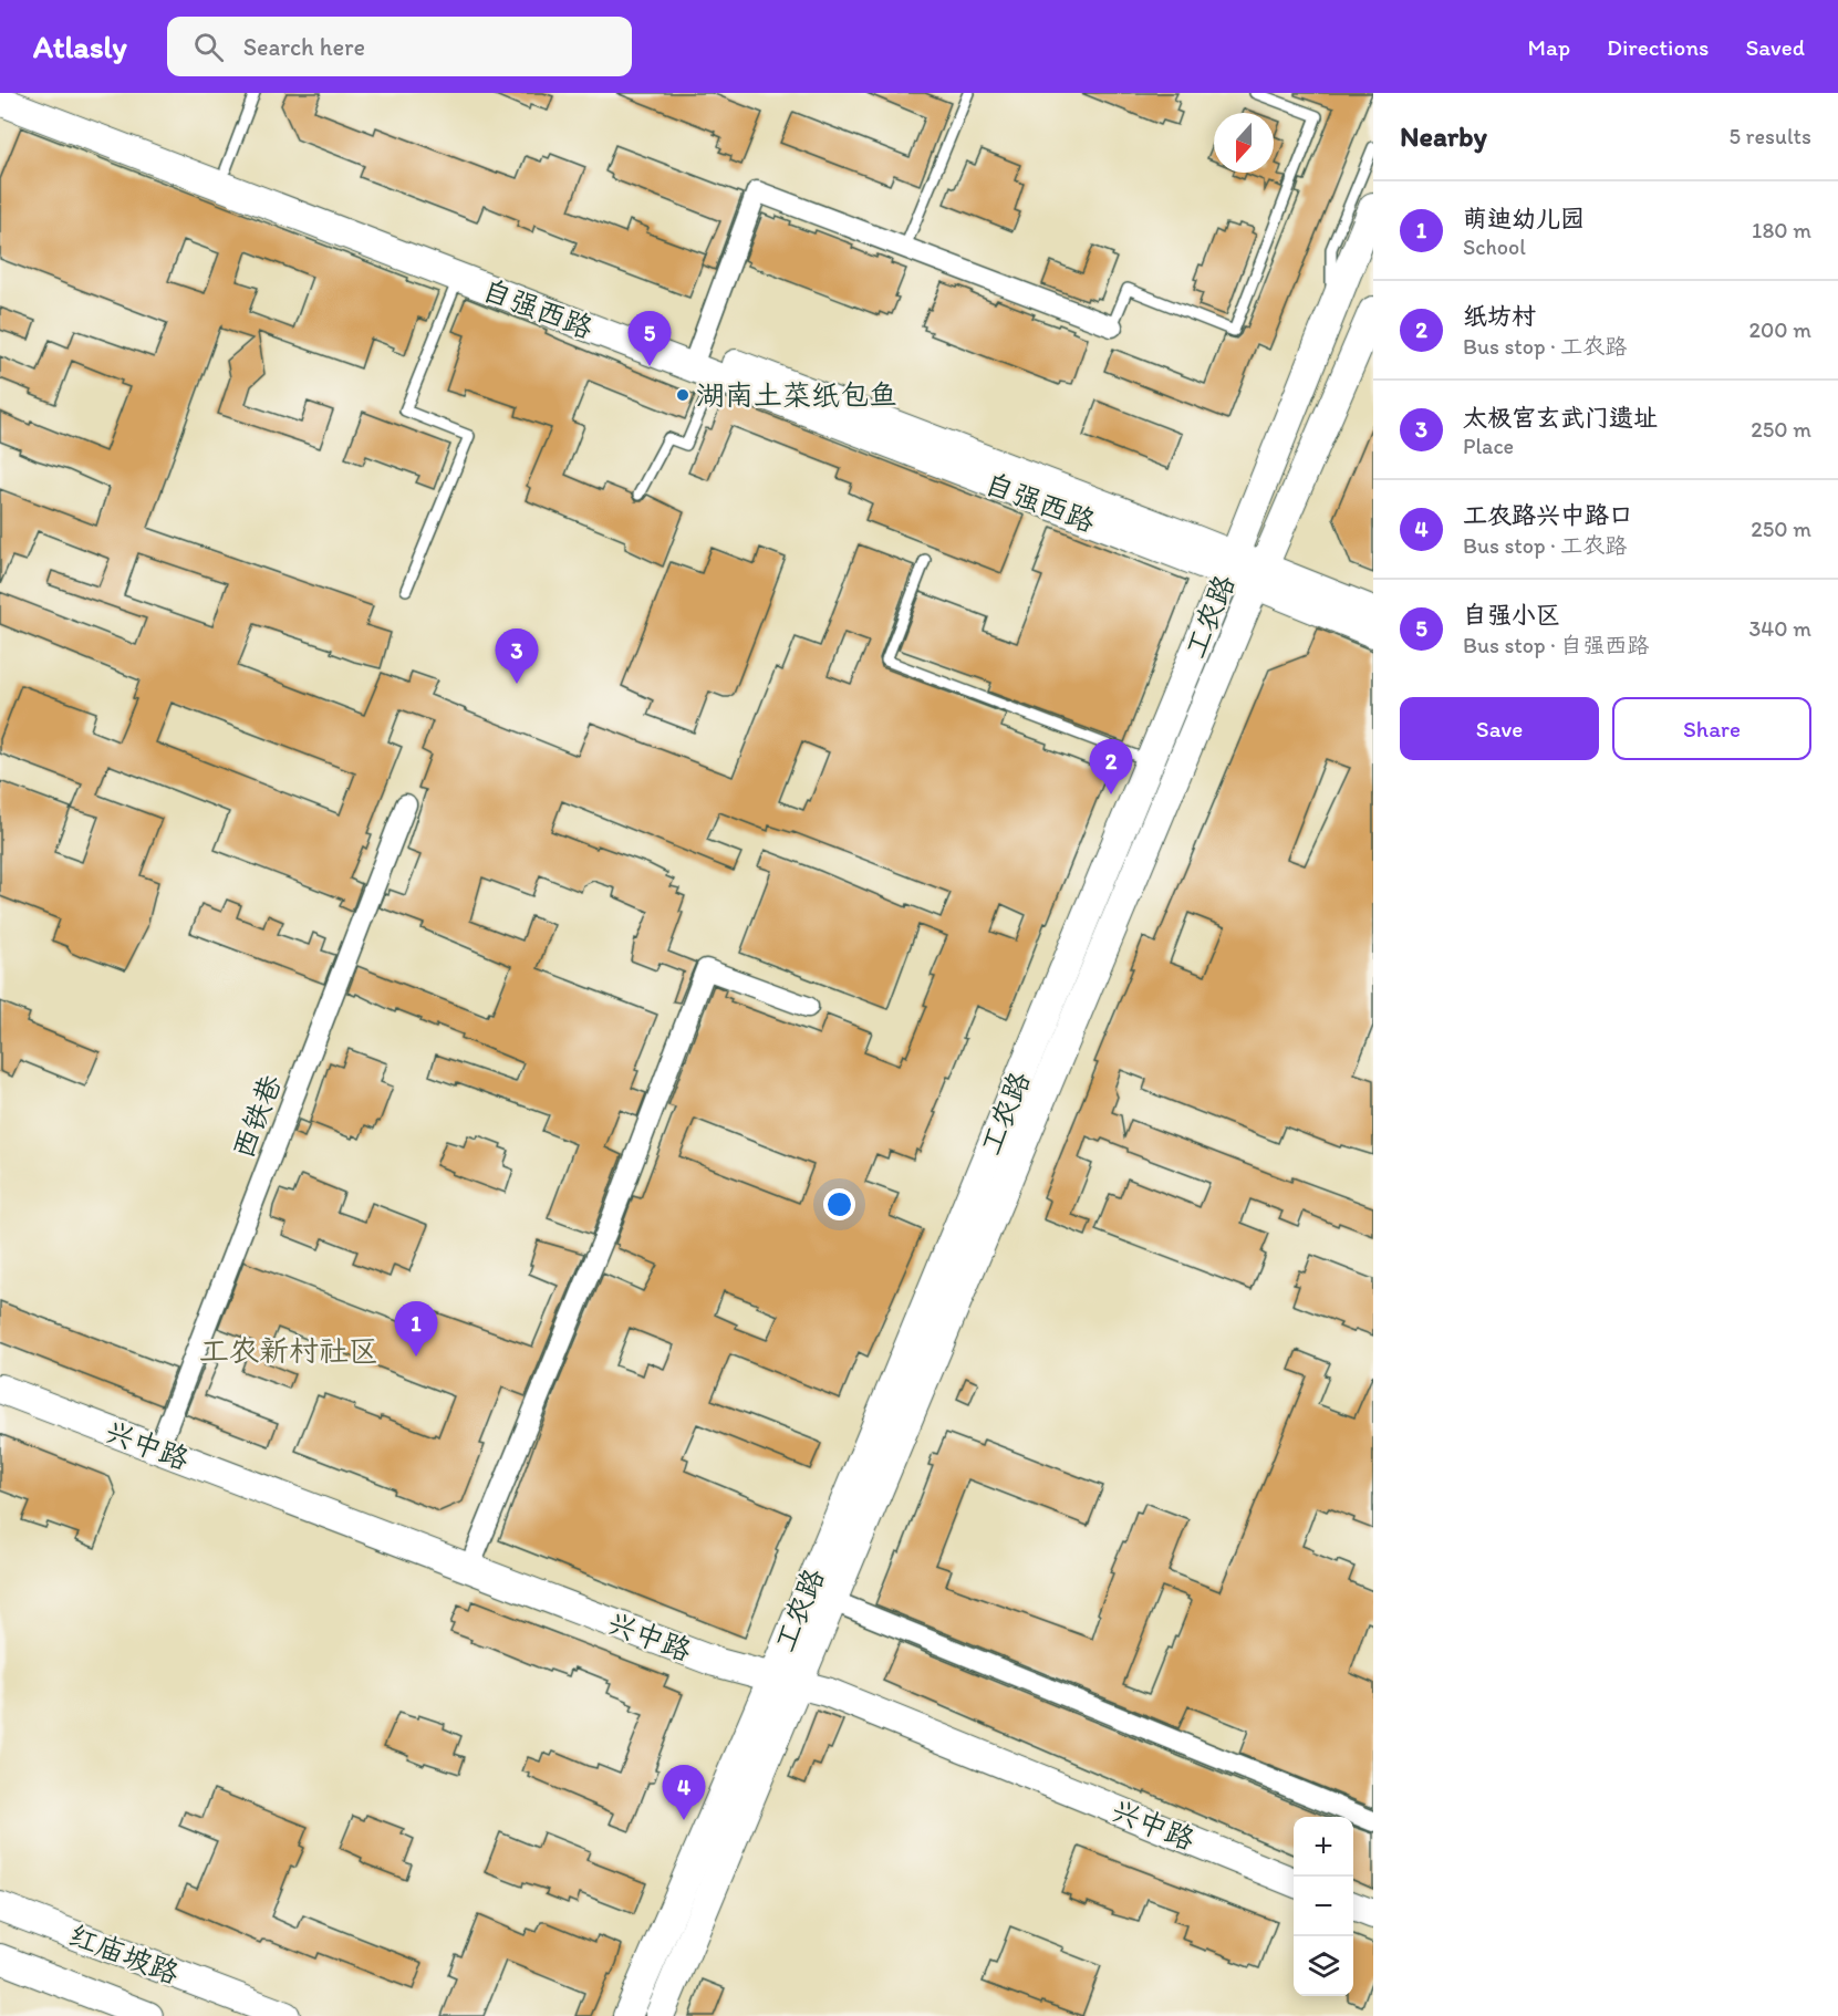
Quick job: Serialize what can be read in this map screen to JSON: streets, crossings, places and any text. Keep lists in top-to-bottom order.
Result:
{
  "streets": {
    "main road": [
      "自强西路",
      "工农路",
      "兴中路",
      "红庙坡路"
    ],
    "street": ["西铁巷"]
  },
  "crossings": [
    ["自强西路", "工农路"],
    ["工农路", "兴中路"],
    ["西铁巷", "兴中路"]
  ],
  "districts": ["工农新村社区"],
  "places": ["湖南土菜纸包鱼"],
  "north": "bottom",
  "page": {
    "header": "Atlasly",
    "search": "Search here",
    "nav": ["Map", "Directions", "Saved"],
    "heading": ["Nearby", "5 results"],
    "list": [
      {
        "mark": "1",
        "name": "萌迪幼儿园",
        "note": "School",
        "value": "180 m"
      },
      {
        "mark": "2",
        "name": "纸坊村",
        "note": "Bus stop · 工农路",
        "value": "200 m"
      },
      {
        "mark": "3",
        "name": "太极宫玄武门遗址",
        "note": "Place",
        "value": "250 m"
      },
      {
        "mark": "4",
        "name": "工农路兴中路口",
        "note": "Bus stop · 工农路",
        "value": "250 m"
      },
      {
        "mark": "5",
        "name": "自强小区",
        "note": "Bus stop · 自强西路",
        "value": "340 m"
      }
    ],
    "pins": [
      "5",
      "3",
      "2",
      "1",
      "4"
    ],
    "buttons": ["Save", "Share"],
    "map_buttons": ["+", "−"]
  }
}
